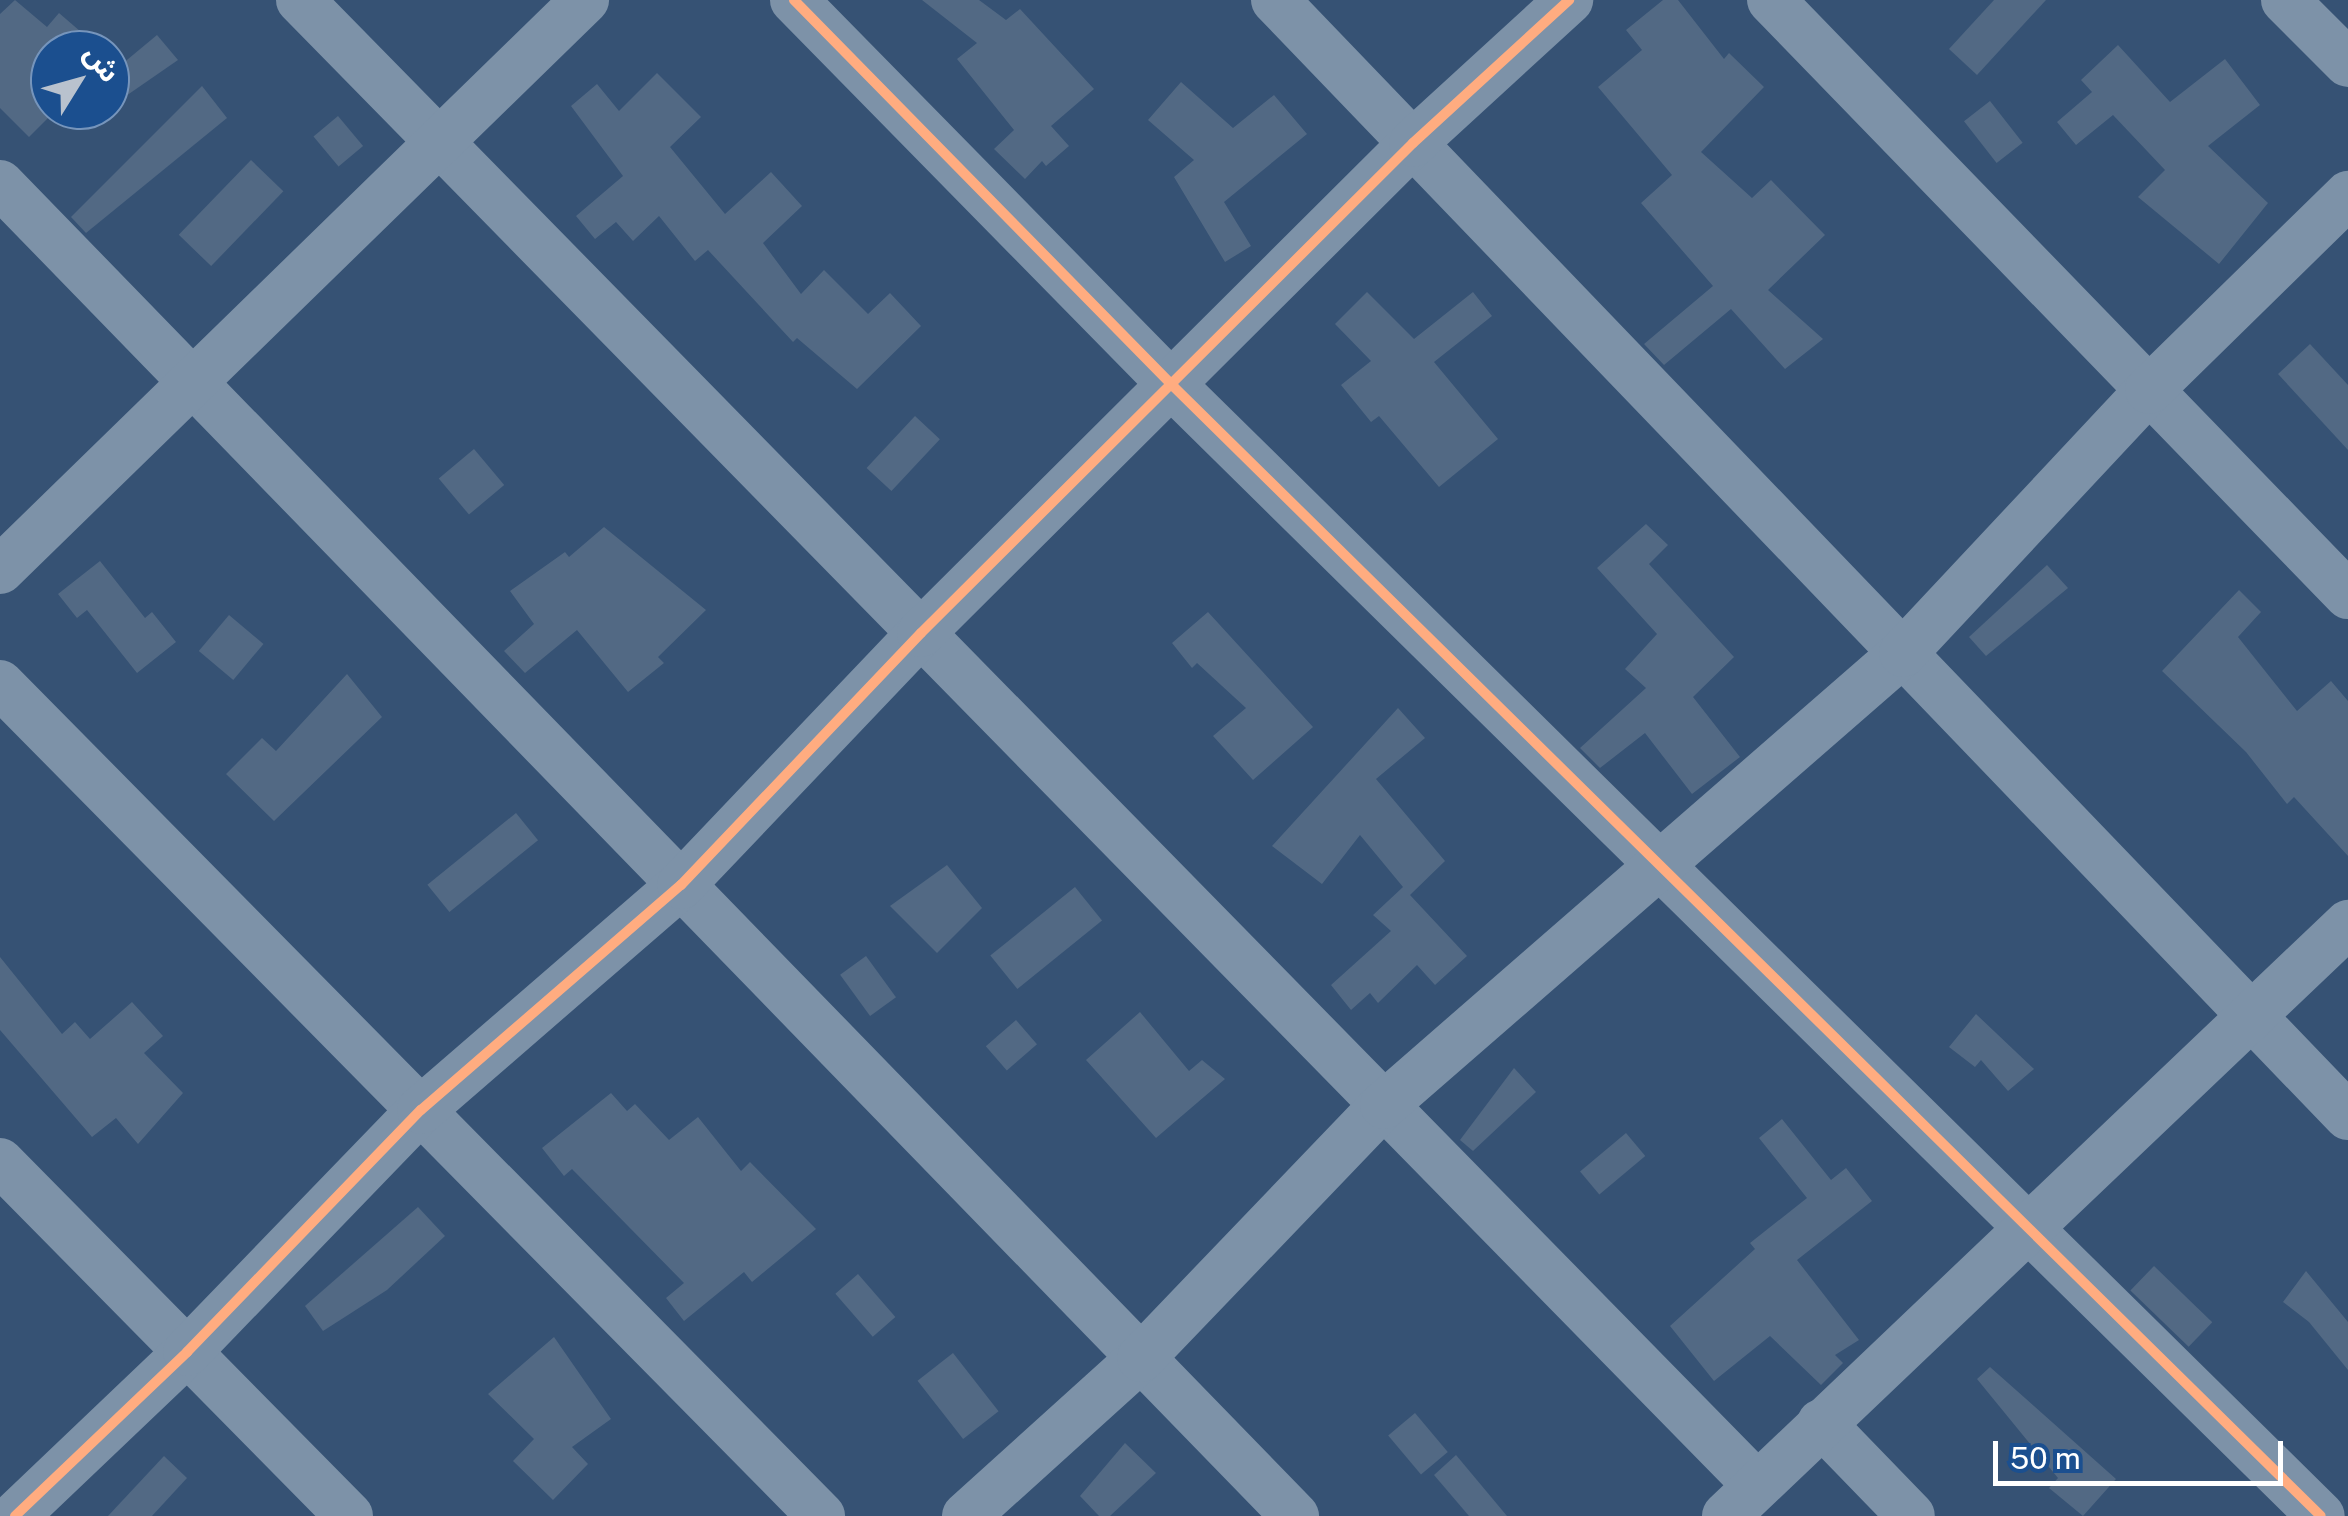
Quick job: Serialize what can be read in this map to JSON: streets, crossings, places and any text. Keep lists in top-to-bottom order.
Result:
{
  "scale_bar": "50 m",
  "north": "top right"
}
